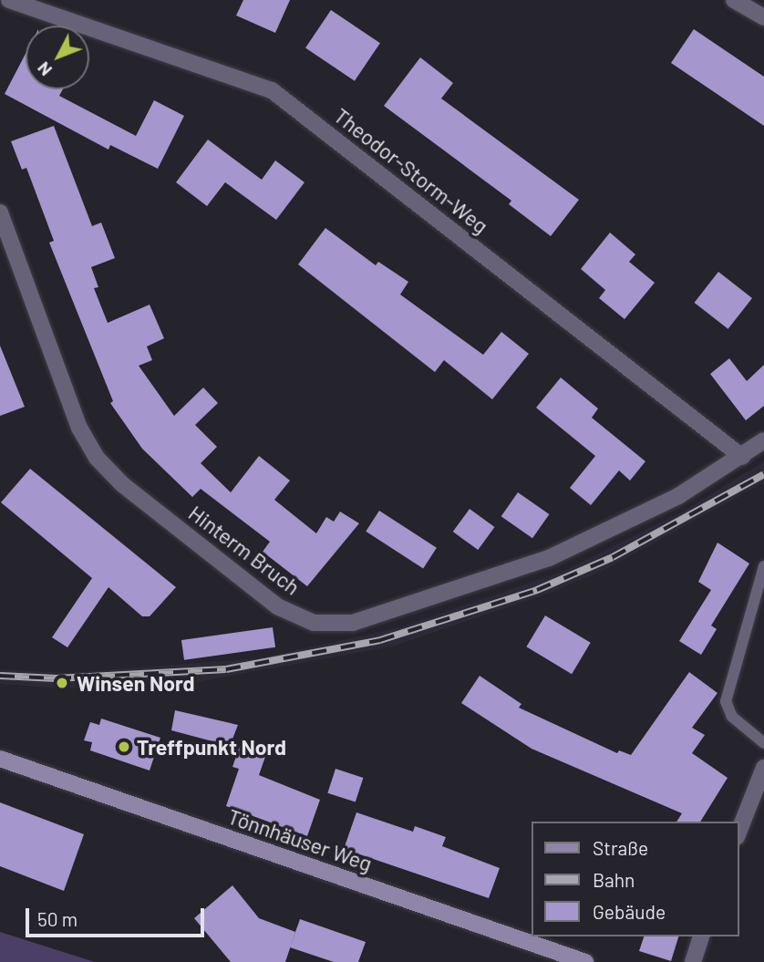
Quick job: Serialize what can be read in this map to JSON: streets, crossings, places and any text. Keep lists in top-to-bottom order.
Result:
{
  "streets": {
    "main road": ["Tönnhäuser Weg"],
    "street": ["Theodor-Storm-Weg", "Hinterm Bruch"]
  },
  "crossings": [
    ["Theodor-Storm-Weg", "Hinterm Bruch"]
  ],
  "places": ["Winsen Nord", "Treffpunkt Nord"],
  "legend": ["Straße", "Bahn", "Gebäude"],
  "scale_bar": "50 m",
  "north": "bottom left"
}
